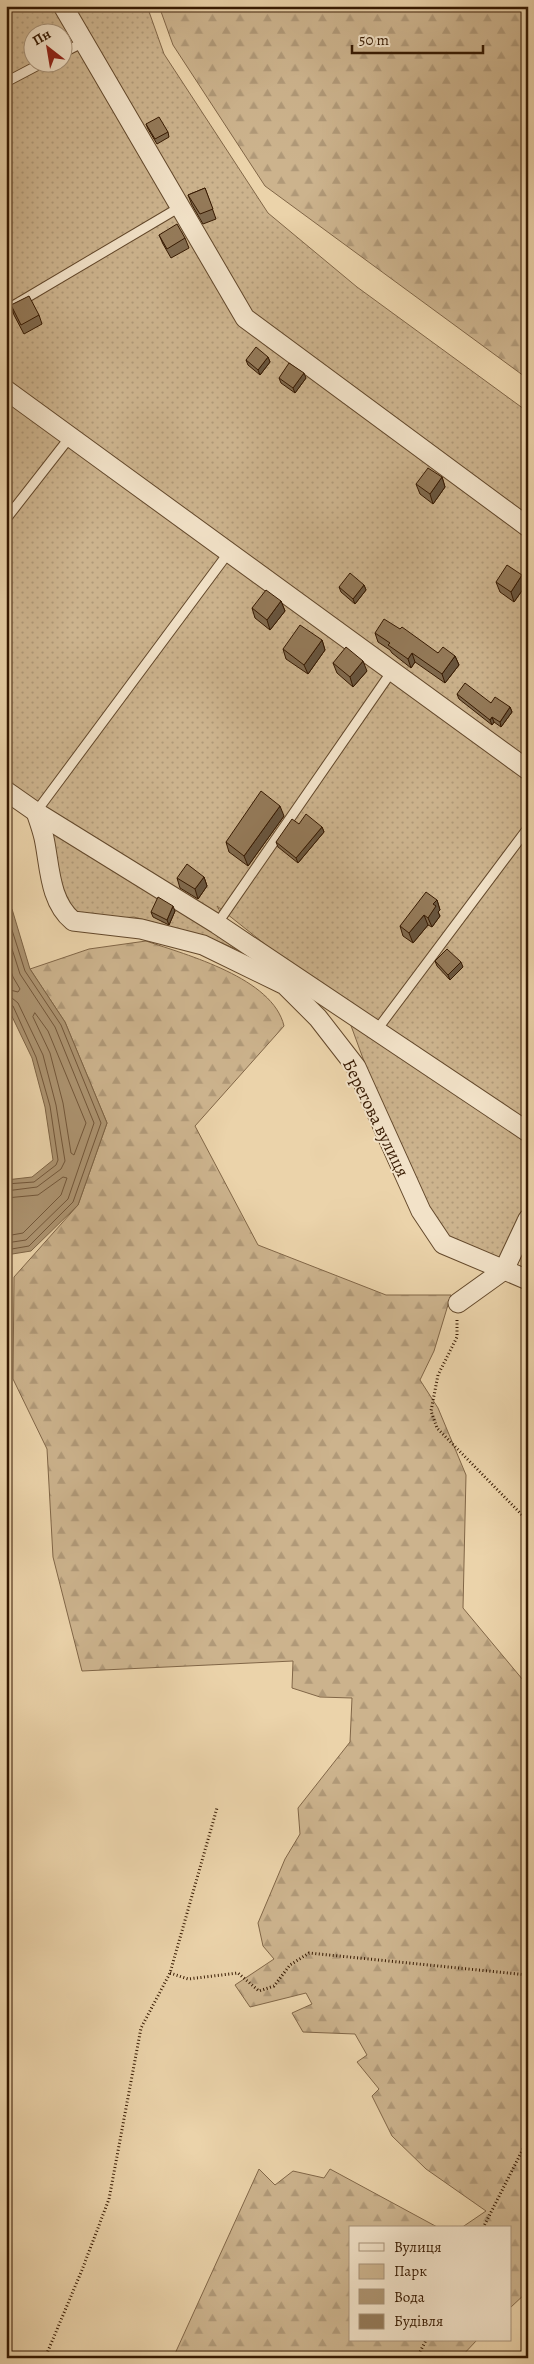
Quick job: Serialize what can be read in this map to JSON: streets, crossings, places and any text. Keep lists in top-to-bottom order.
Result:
{
  "streets": {
    "street": ["Берегова вулиця"]
  },
  "legend": [
    "Вулиця",
    "Парк",
    "Вода",
    "Будівля"
  ],
  "scale_bar": "50 m",
  "north": "top left"
}
